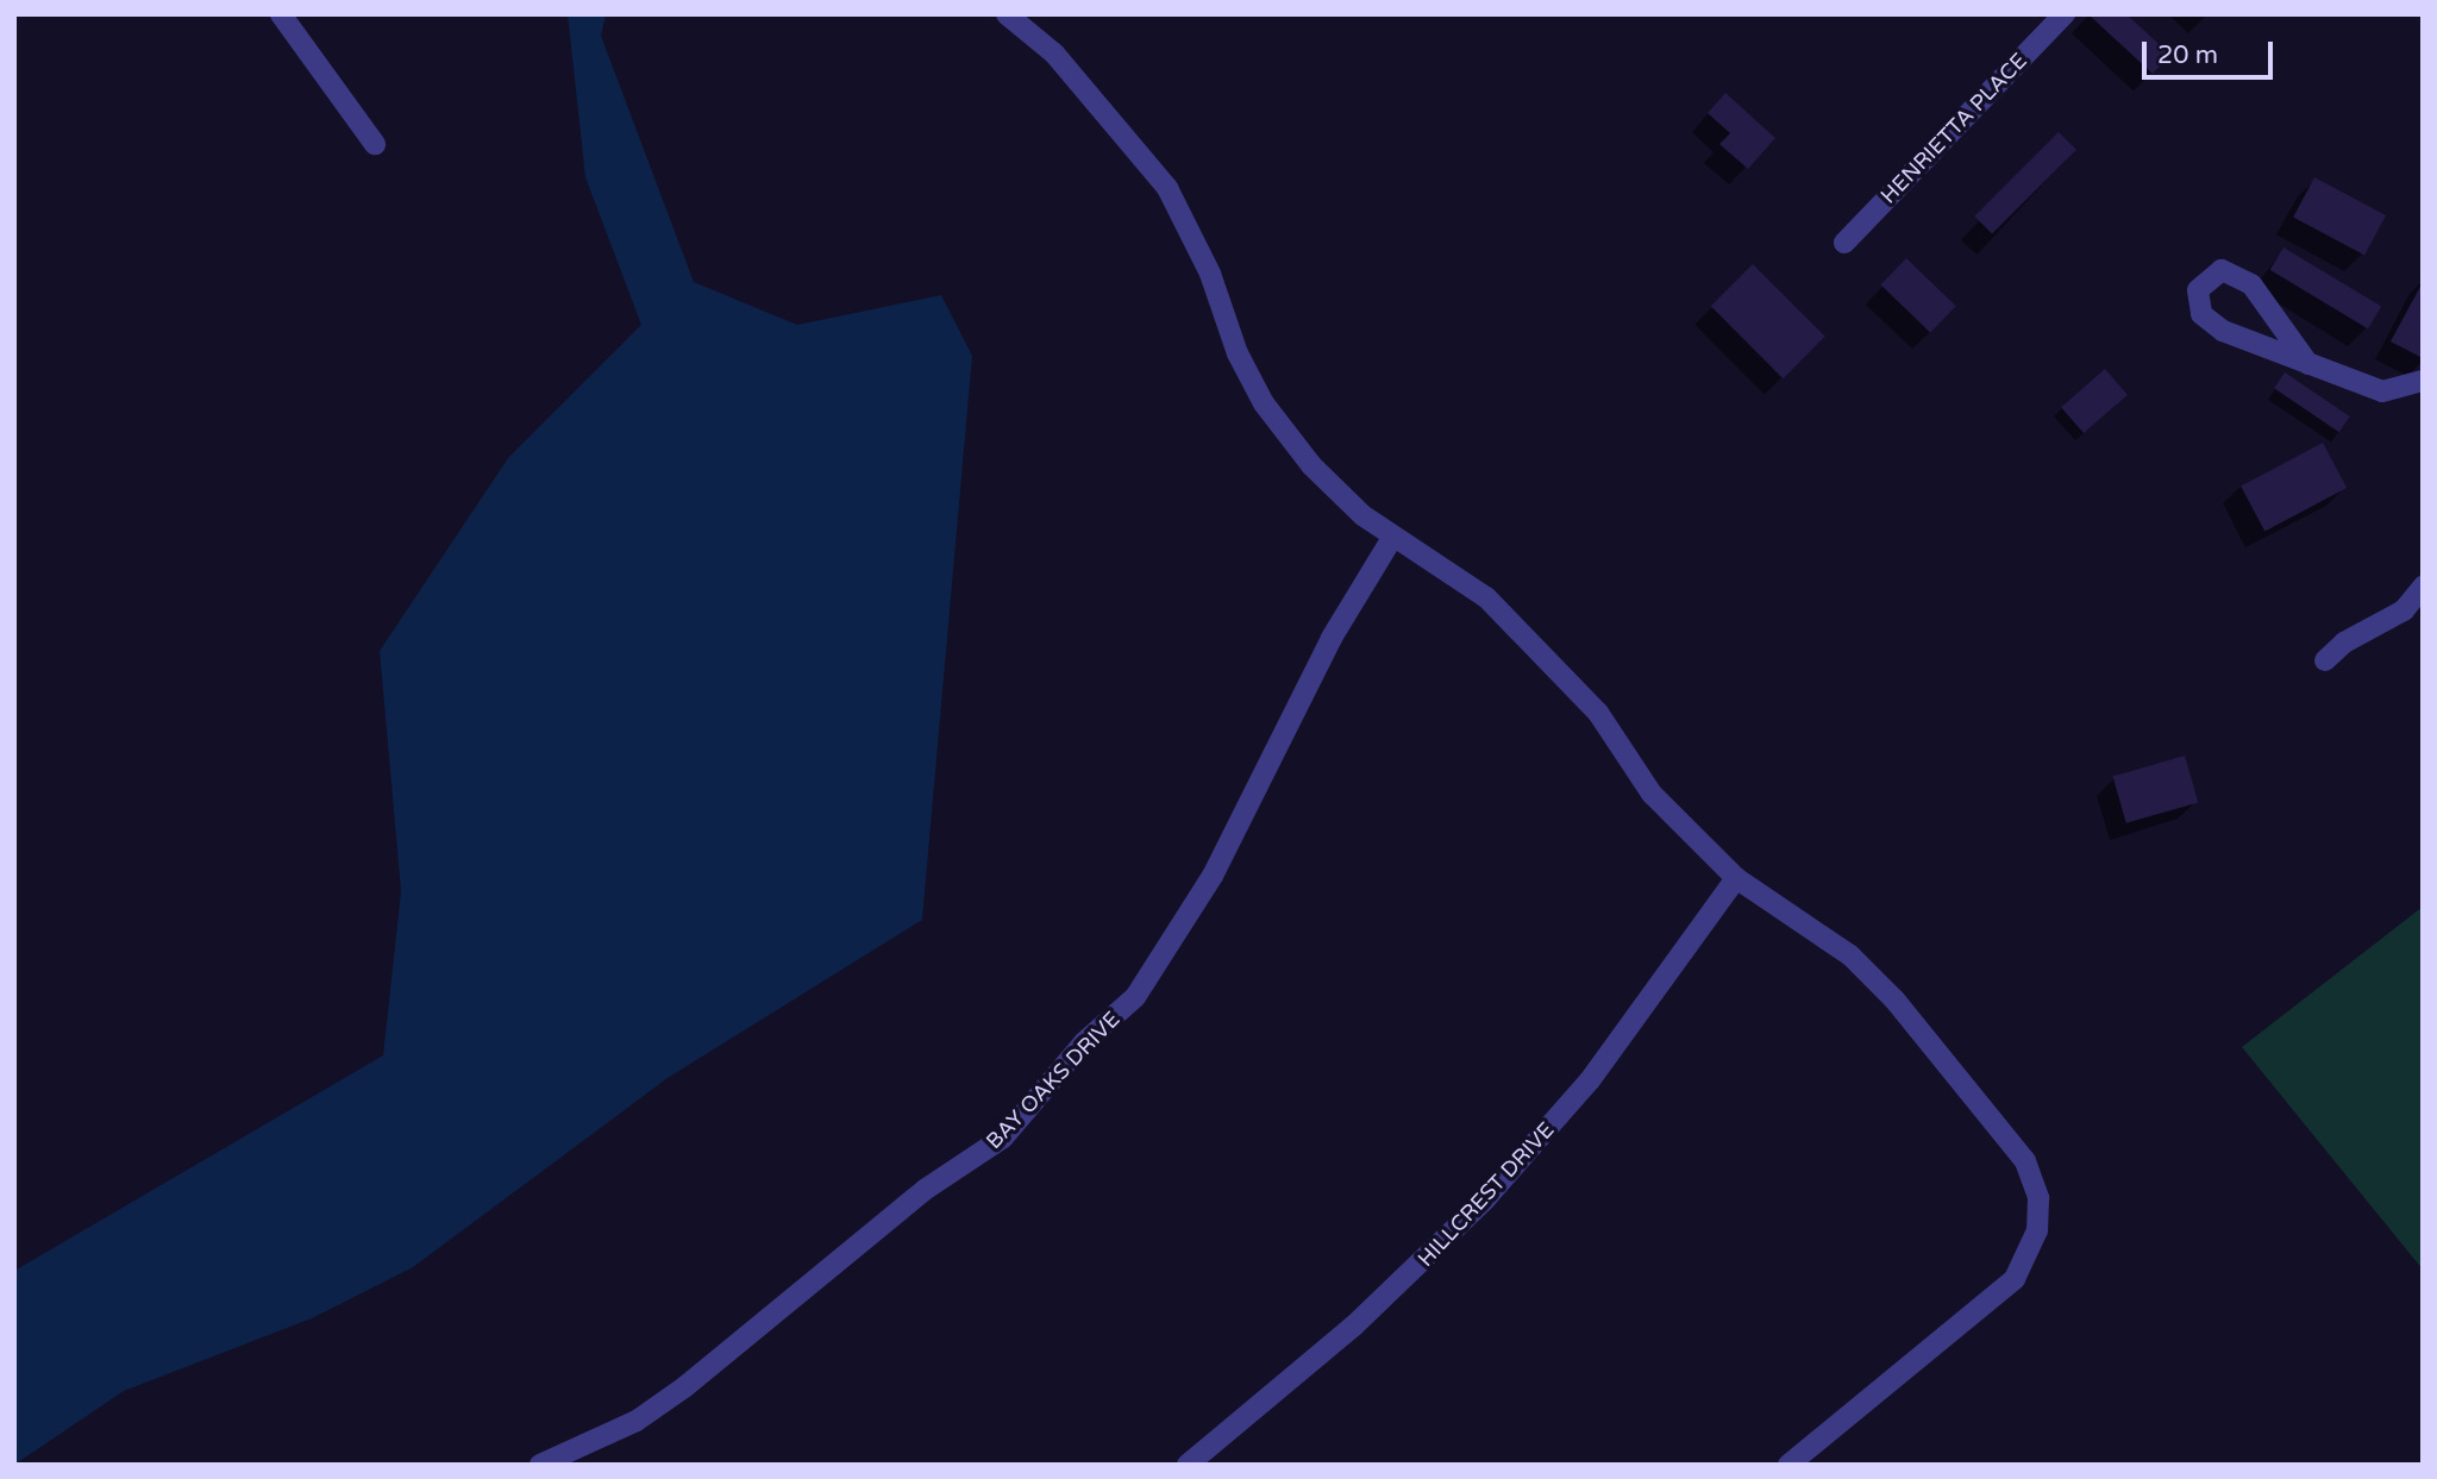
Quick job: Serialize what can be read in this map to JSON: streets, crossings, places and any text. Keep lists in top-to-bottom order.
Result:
{
  "streets": {
    "street": ["HENRIETTA PLACE", "BAY OAKS DRIVE", "HILLCREST DRIVE"]
  },
  "scale_bar": "20 m"
}
